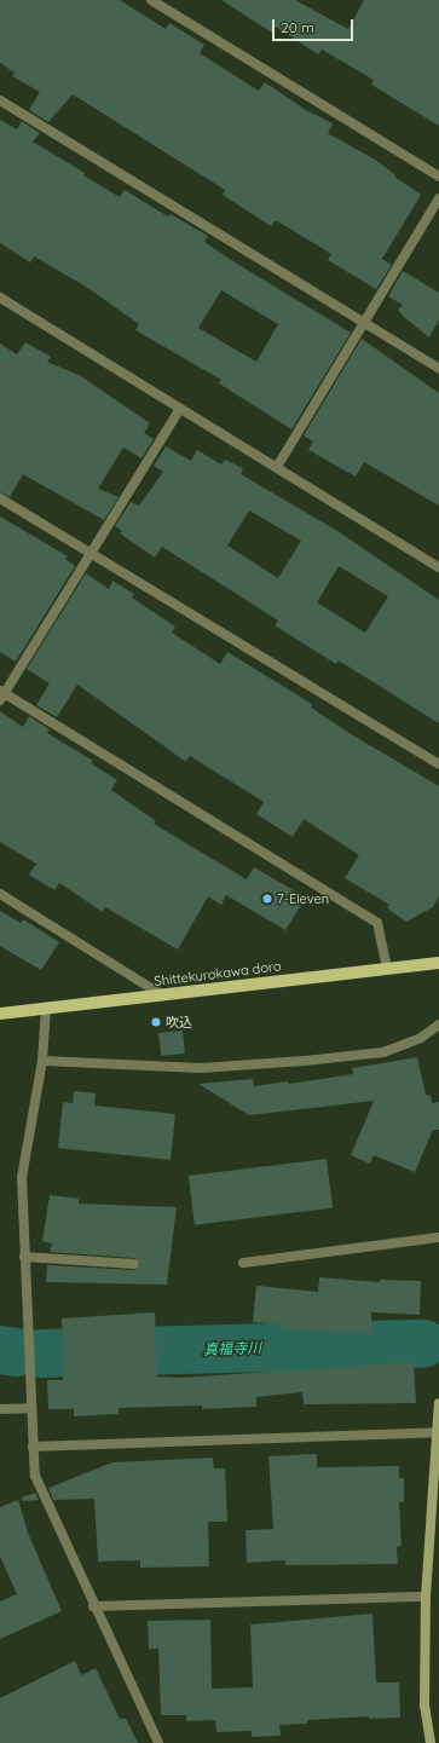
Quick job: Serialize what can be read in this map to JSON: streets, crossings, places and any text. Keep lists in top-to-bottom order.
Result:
{
  "streets": {
    "main road": ["Shittekurokawa doro"]
  },
  "water": ["真福寺川"],
  "places": ["7-Eleven", "吹込"],
  "scale_bar": "20 m"
}
